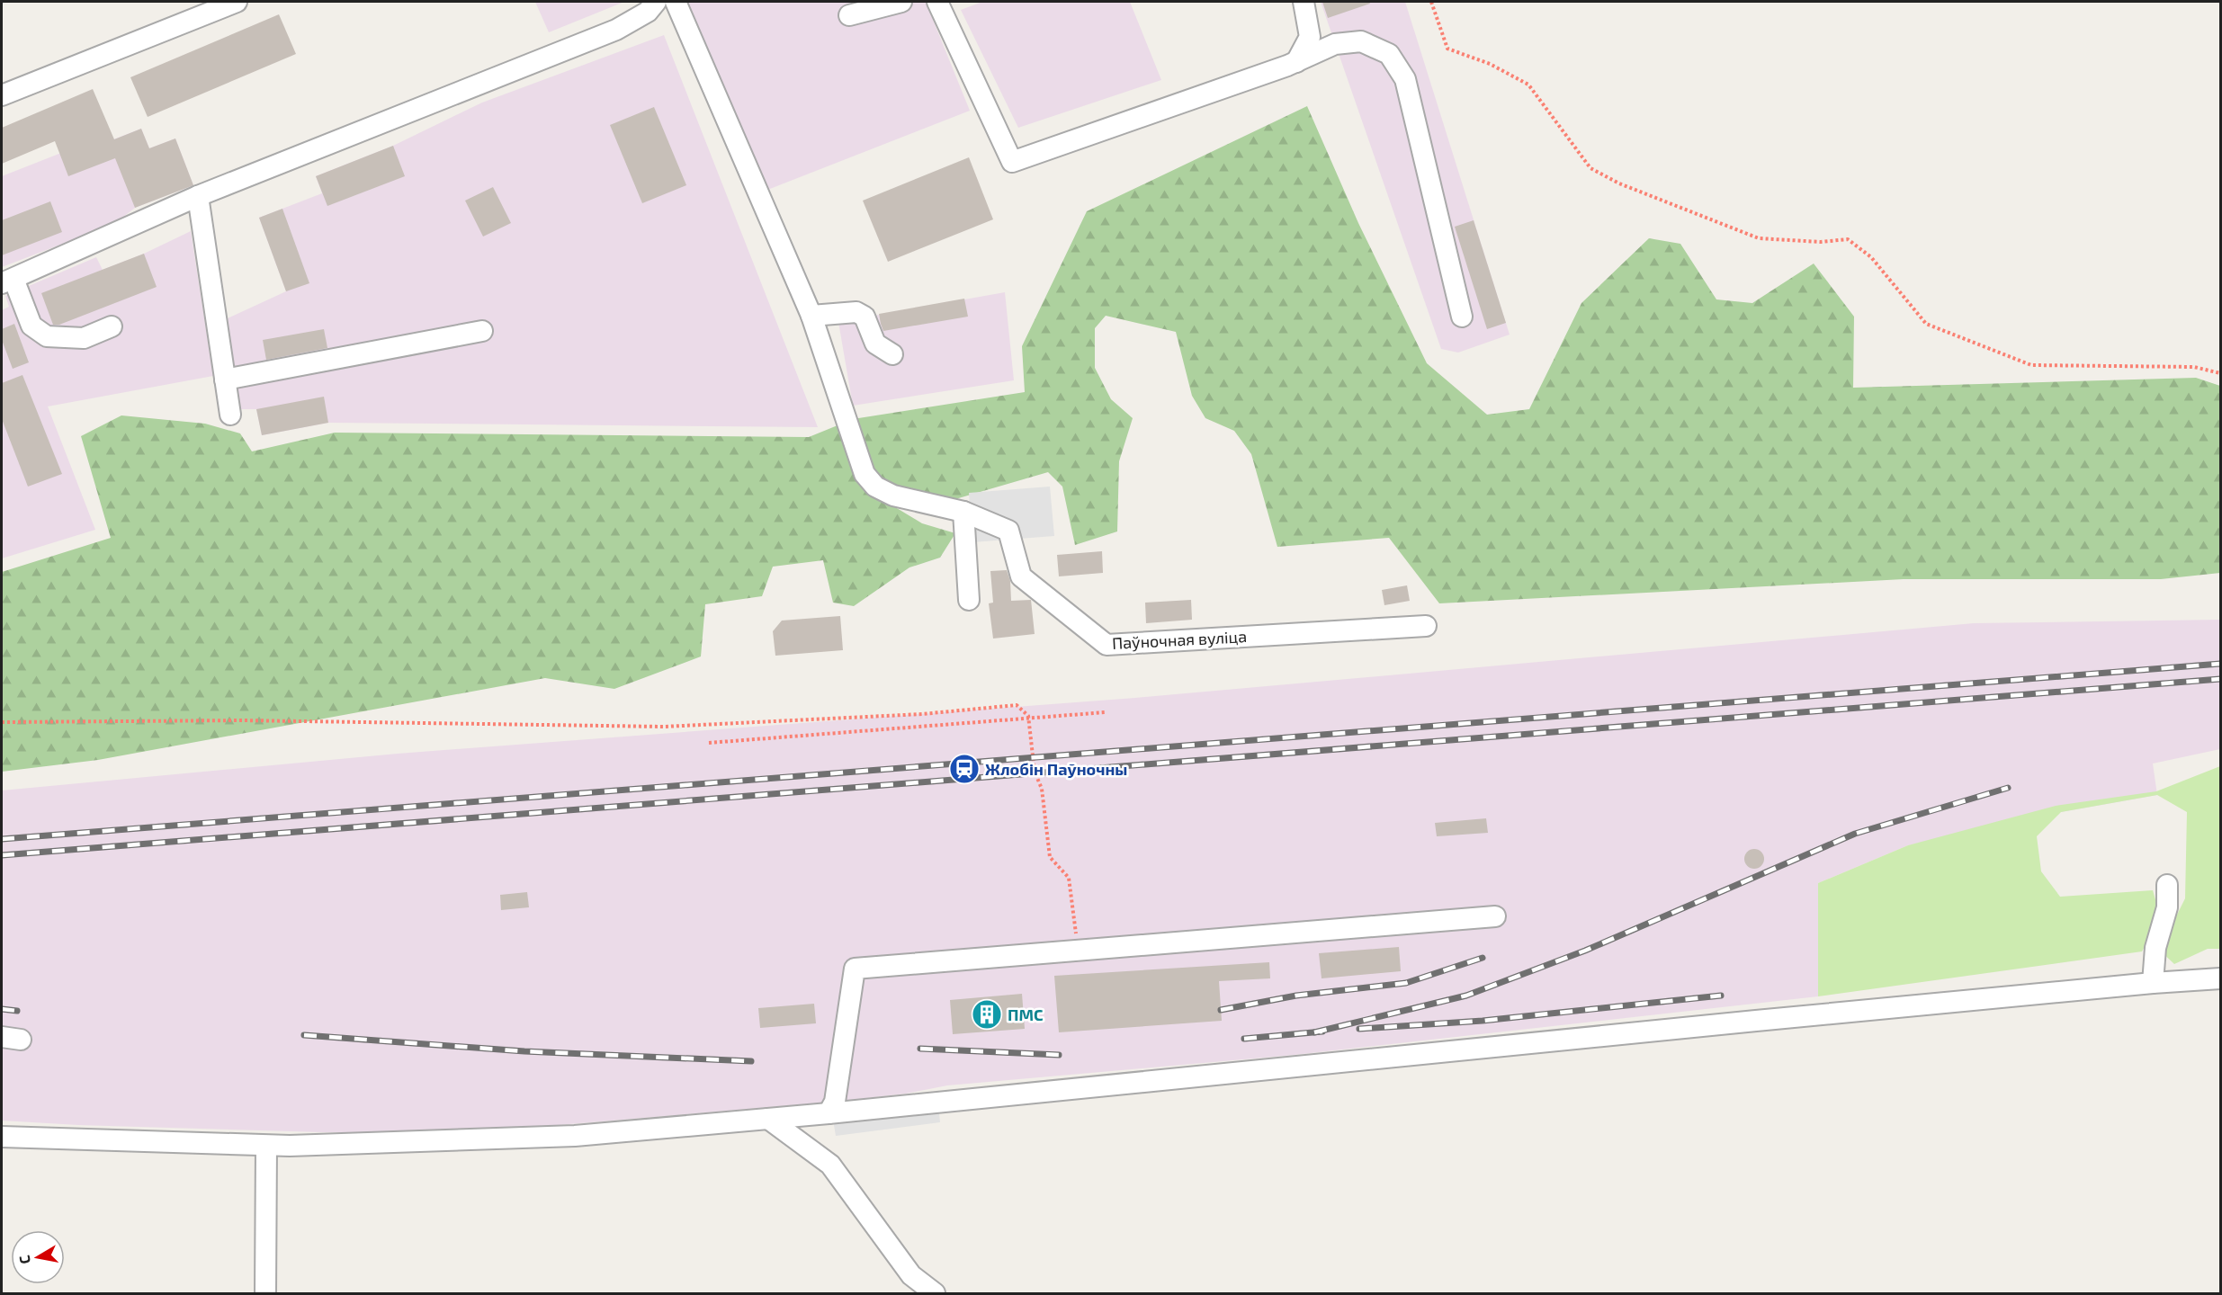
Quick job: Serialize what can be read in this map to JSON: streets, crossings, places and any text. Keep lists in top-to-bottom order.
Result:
{
  "streets": {
    "street": ["Паўночная вуліца"]
  },
  "places": {
    "station": ["Жлобін Паўночны"],
    "building": ["ПМС"]
  },
  "north": "left"
}
